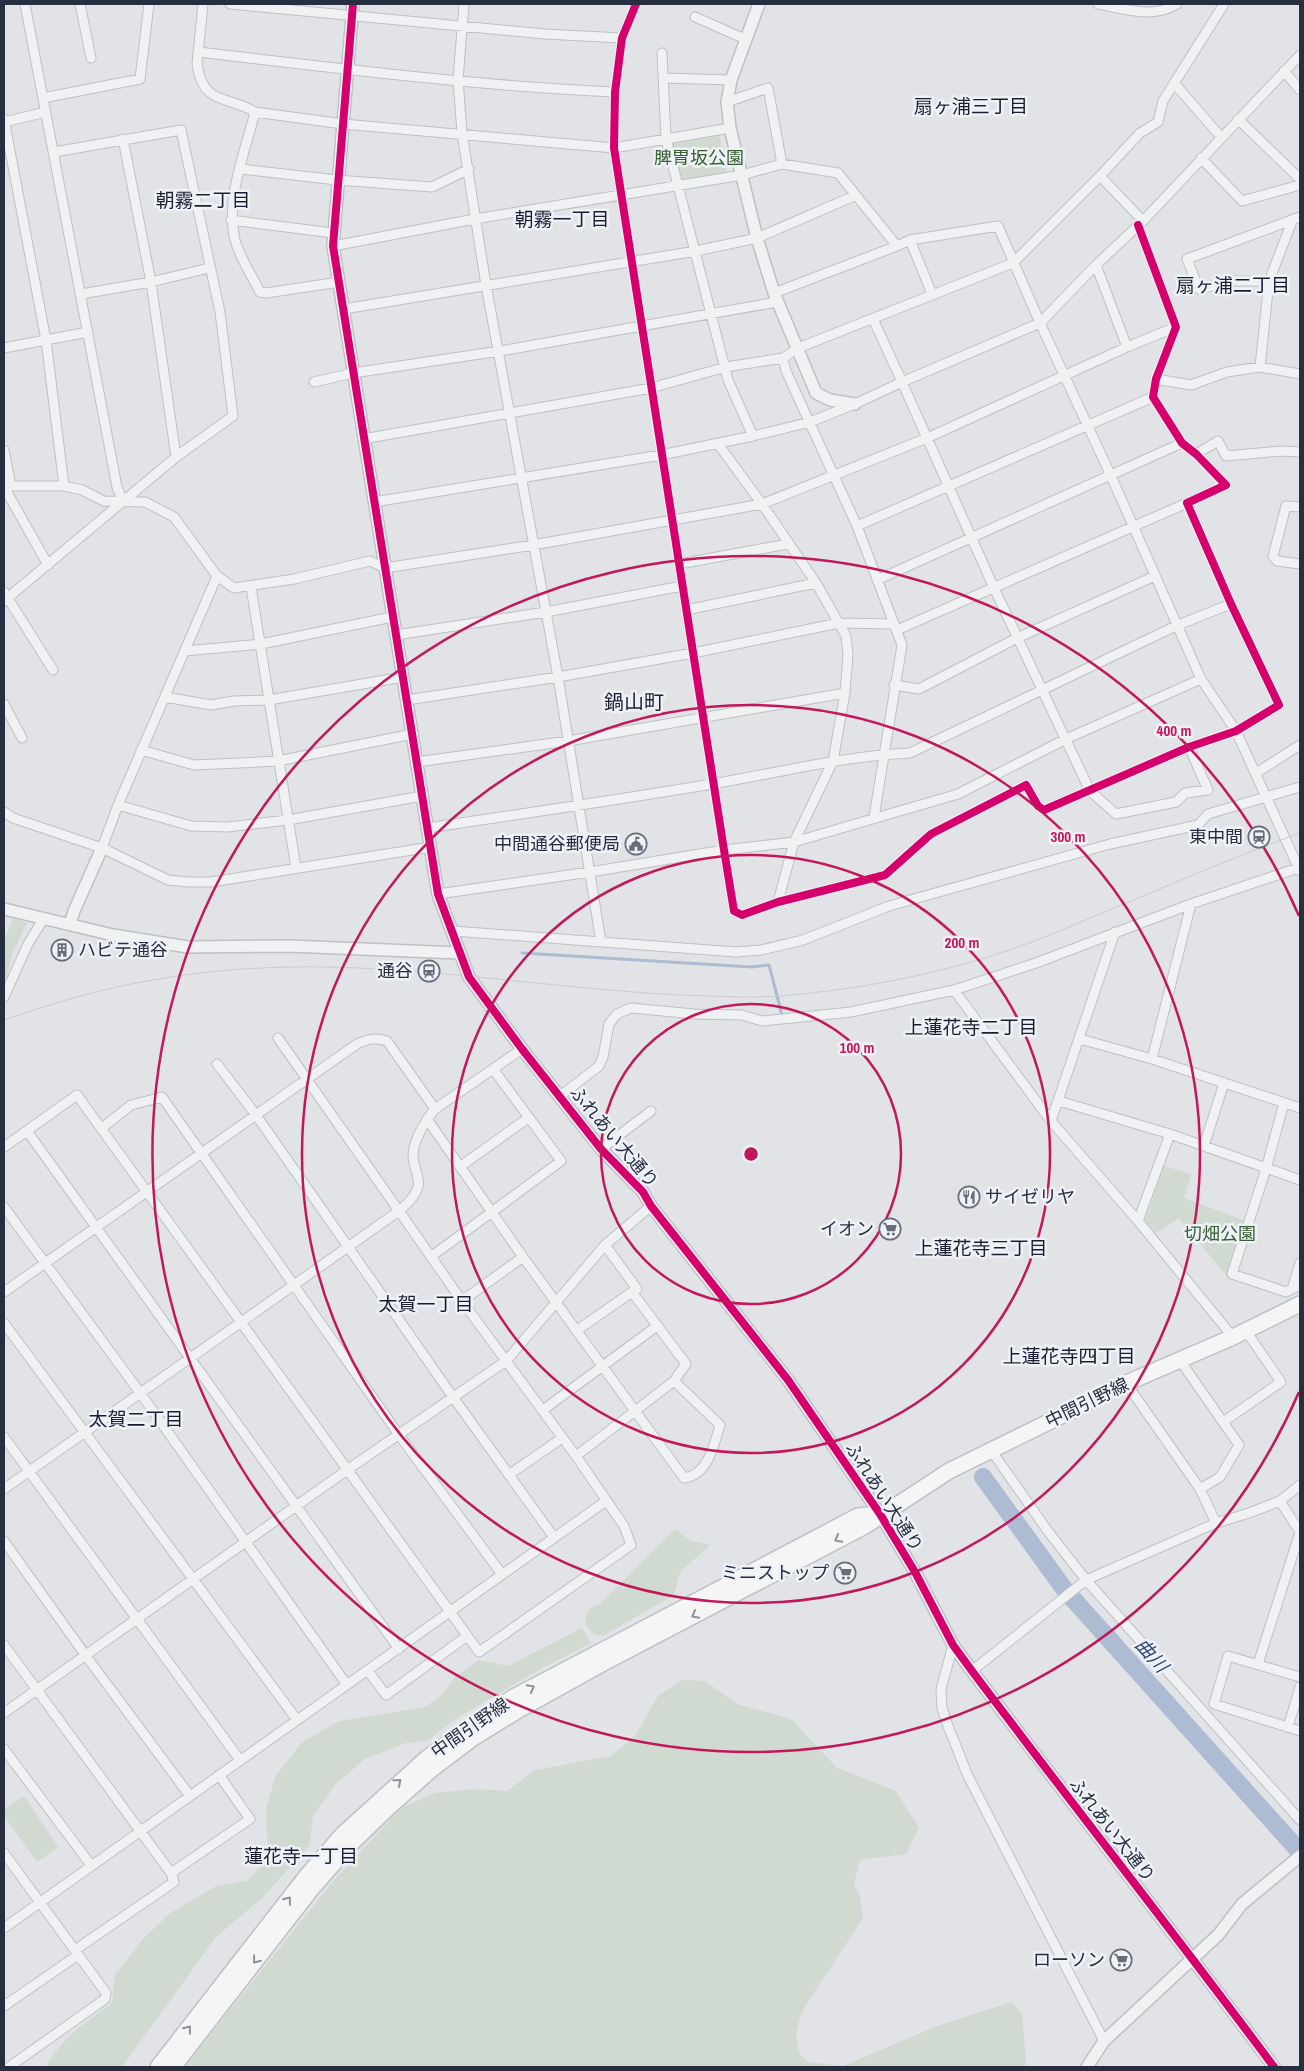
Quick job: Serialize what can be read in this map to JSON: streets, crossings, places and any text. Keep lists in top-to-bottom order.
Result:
{
  "streets": {
    "main road": ["中間引野線"],
    "street": ["ふれあい大通り"]
  },
  "crossings": [
    ["ふれあい大通り", "中間引野線"]
  ],
  "districts": [
    "扇ヶ浦三丁目",
    "朝霧二丁目",
    "朝霧一丁目",
    "扇ヶ浦二丁目",
    "鍋山町",
    "上蓮花寺二丁目",
    "上蓮花寺三丁目",
    "太賀一丁目",
    "上蓮花寺四丁目",
    "太賀二丁目",
    "蓮花寺一丁目"
  ],
  "water": ["曲川"],
  "parks": ["脾胃坂公園", "切畑公園"],
  "places": {
    "station": ["東中間", "通谷"],
    "public building": ["中間通谷郵便局"],
    "building": ["ハビテ通谷"],
    "restaurant": ["サイゼリヤ"],
    "supermarket": ["イオン", "ミニストップ", "ローソン"]
  },
  "rings": [
    "400 m",
    "300 m",
    "200 m",
    "100 m"
  ]
}
